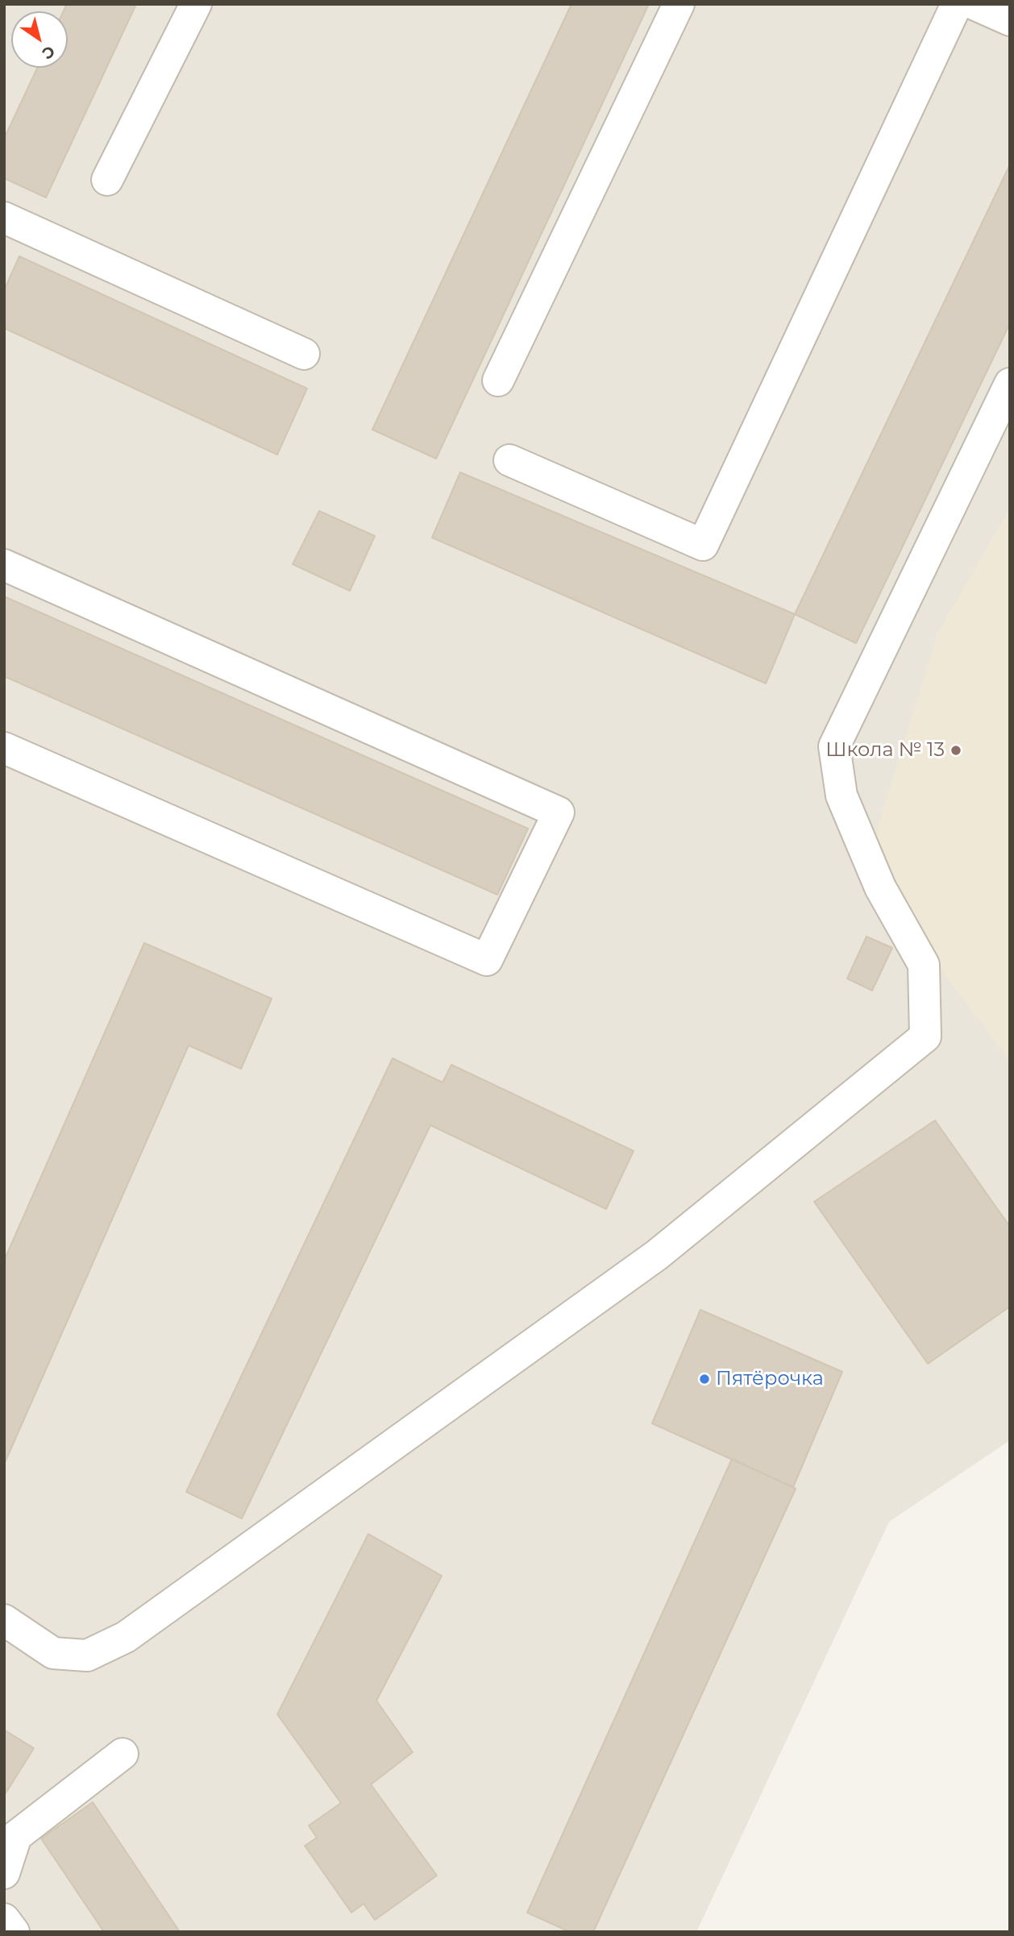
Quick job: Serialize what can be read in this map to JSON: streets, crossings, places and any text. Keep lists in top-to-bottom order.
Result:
{
  "places": ["Школа № 13", "Пятёрочка"],
  "north": "bottom right"
}
